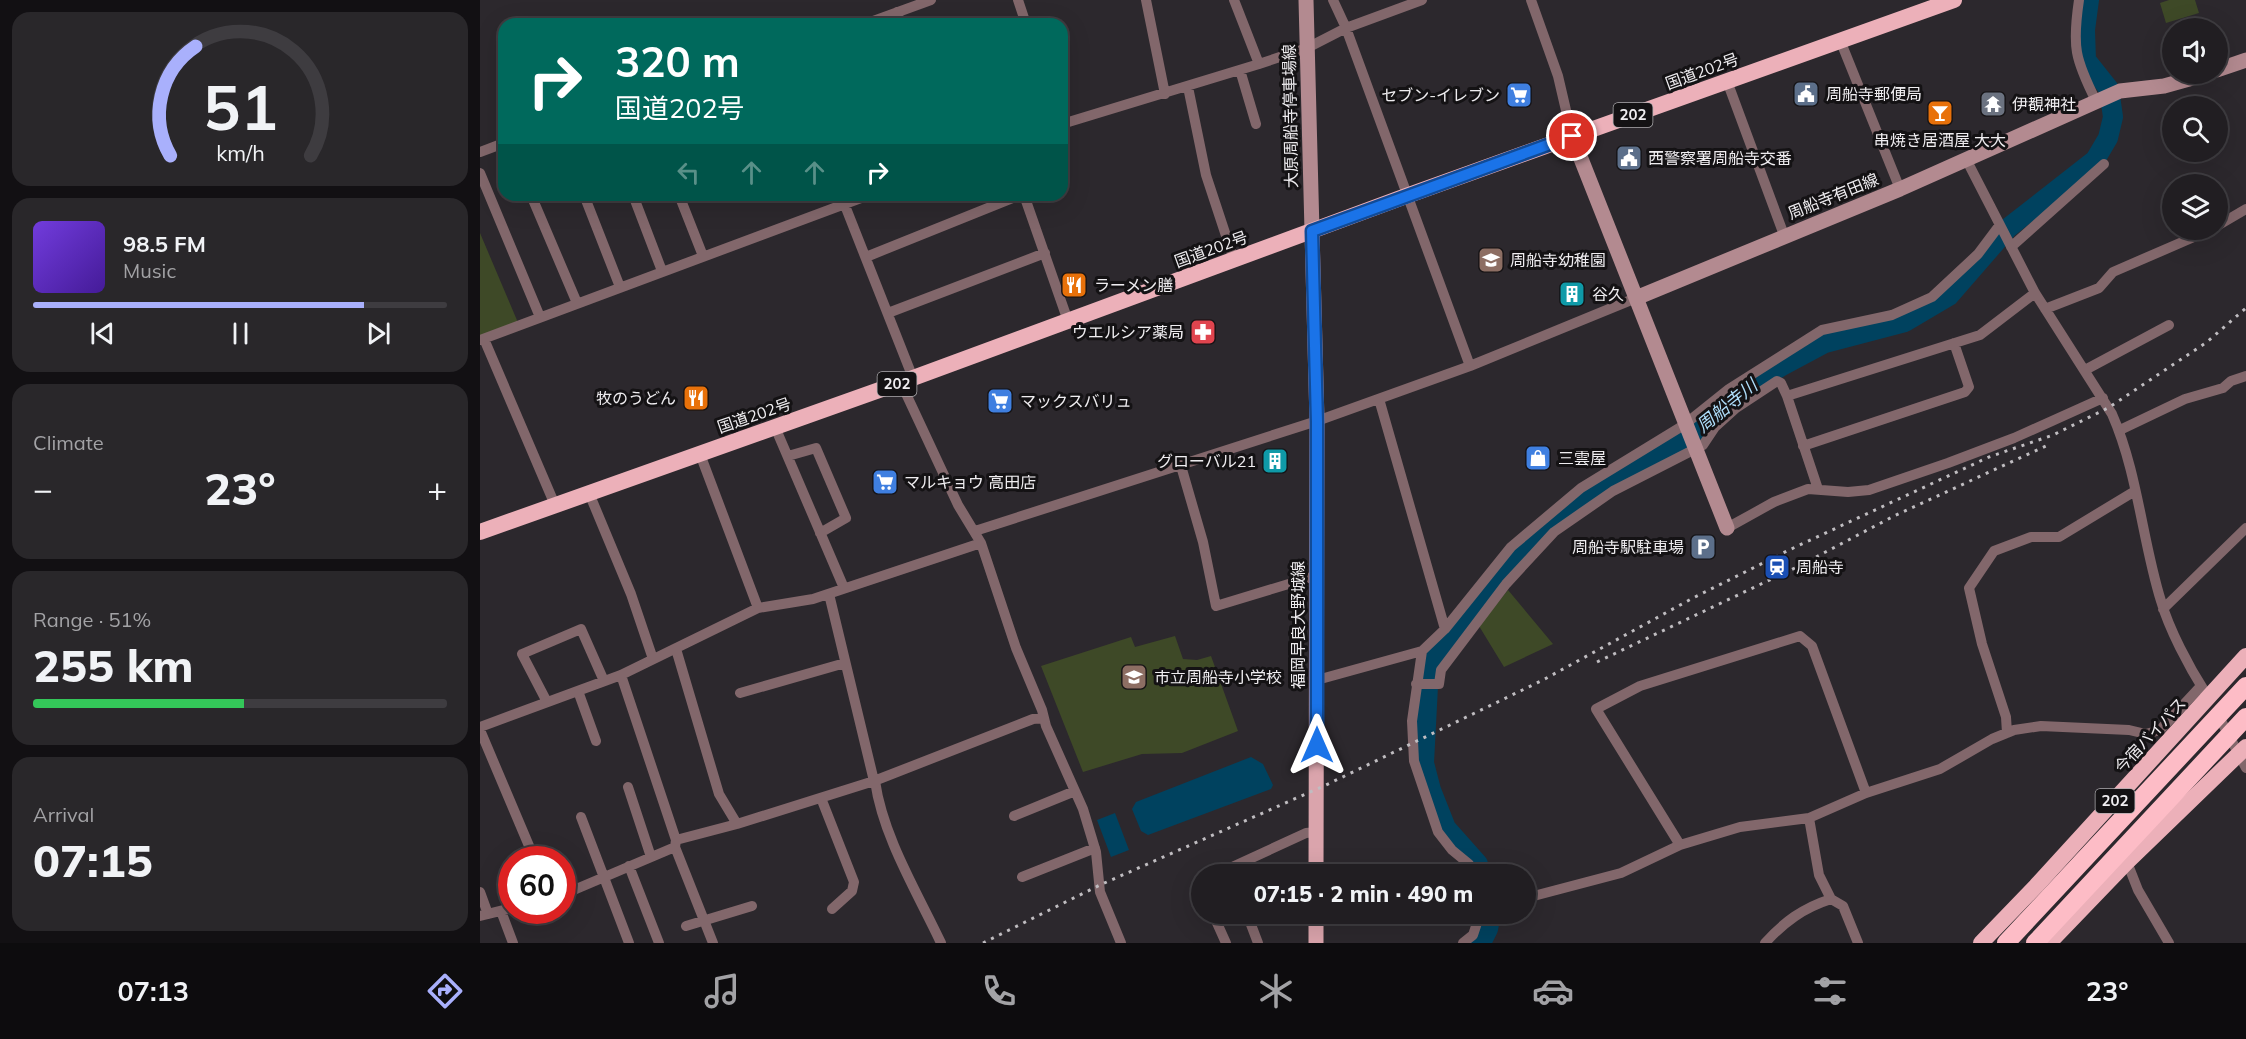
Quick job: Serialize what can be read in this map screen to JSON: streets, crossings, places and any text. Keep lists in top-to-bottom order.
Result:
{
  "streets": {
    "highway": ["国道202号", "202", "今宿バイパス"],
    "main road": ["大原周船寺停車場線", "周船寺有田線", "福岡早良大野城線"]
  },
  "crossings": [
    ["国道202号", "大原周船寺停車場線"],
    ["国道202号", "福岡早良大野城線"],
    ["大原周船寺停車場線", "福岡早良大野城線"]
  ],
  "water": ["周船寺川"],
  "places": {
    "public building": ["周船寺郵便局", "西警察署周船寺交番"],
    "supermarket": ["セブン-イレブン", "マックスバリュ", "マルキョウ 高田店"],
    "temple": ["伊覩神社"],
    "bar": ["串焼き居酒屋 大大"],
    "school or university": ["周船寺幼稚園", "市立周船寺小学校"],
    "restaurant": ["ラーメン膳", "牧のうどん"],
    "building": ["谷久", "グローバル21"],
    "pharmacy": ["ウエルシア薬局"],
    "shop": ["三雲屋"],
    "parking": ["周船寺駅駐車場"],
    "station": ["周船寺"]
  },
  "page": {
    "turn": ["320 m", "国道202号"],
    "song": ["98.5 FM", "Music"],
    "tile": [
      "Climate",
      ["Range · 51%", "255 km"],
      ["Arrival", "07:15"]
    ],
    "heat": ["−", "23°", "+"],
    "limit": "60",
    "trip": "07:15 · 2 min · 490 m",
    "tabs": ["07:13", "23°"],
    "gauge": ["51", "km/h"]
  }
}
